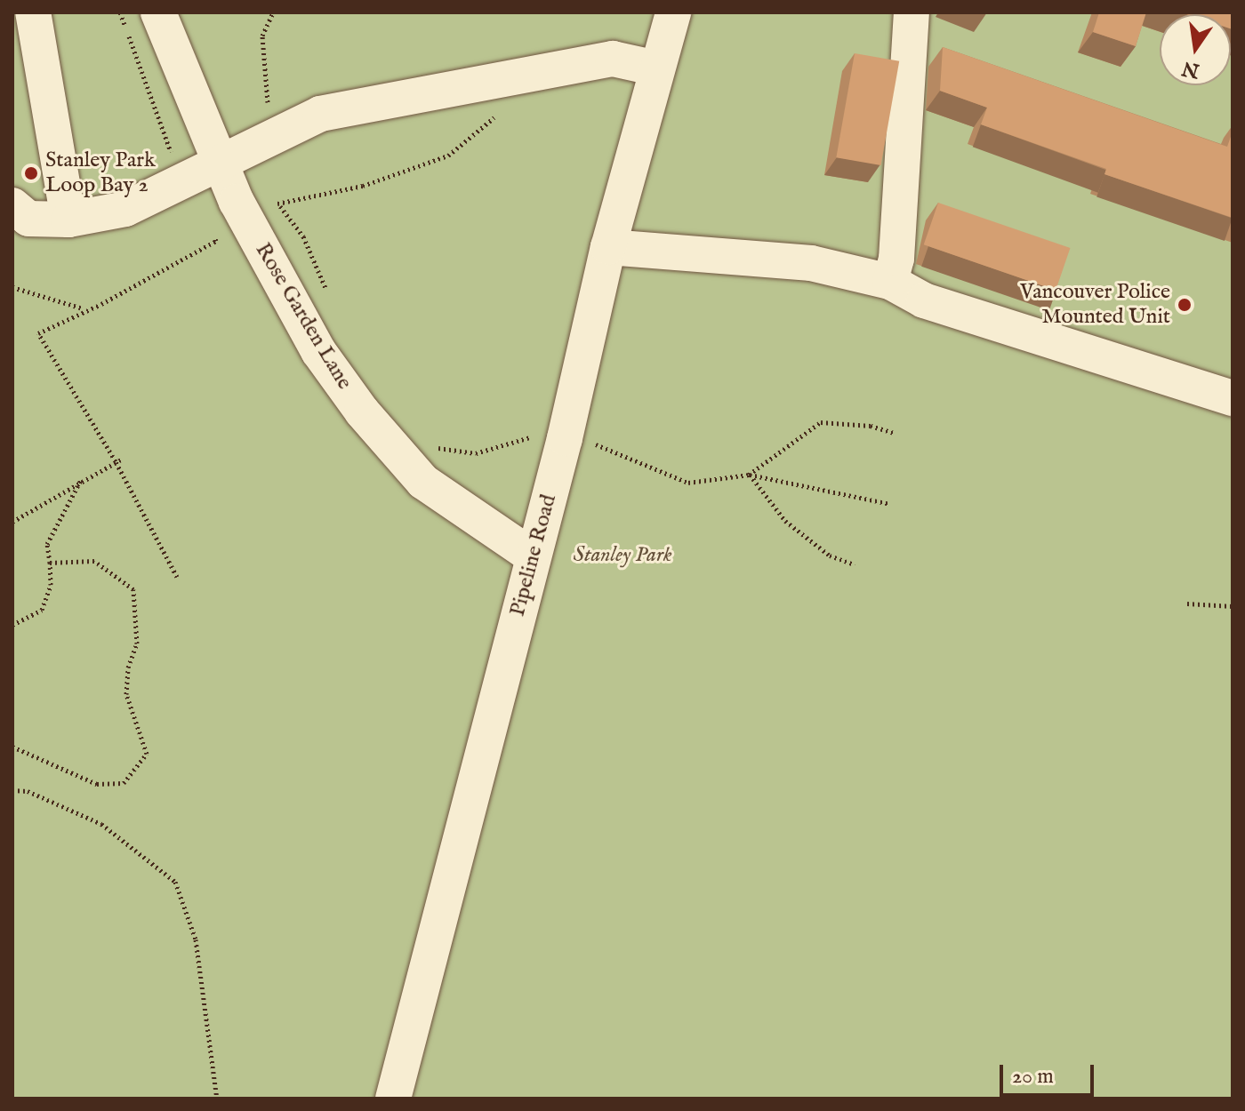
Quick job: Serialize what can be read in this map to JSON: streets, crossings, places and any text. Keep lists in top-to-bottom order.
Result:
{
  "streets": {
    "street": ["Rose Garden Lane", "Pipeline Road"]
  },
  "crossings": [
    ["Rose Garden Lane", "Pipeline Road"]
  ],
  "parks": ["Stanley Park"],
  "places": ["Stanley Park Loop Bay 2", "Vancouver Police Mounted Unit"],
  "scale_bar": "20 m",
  "north": "bottom"
}
